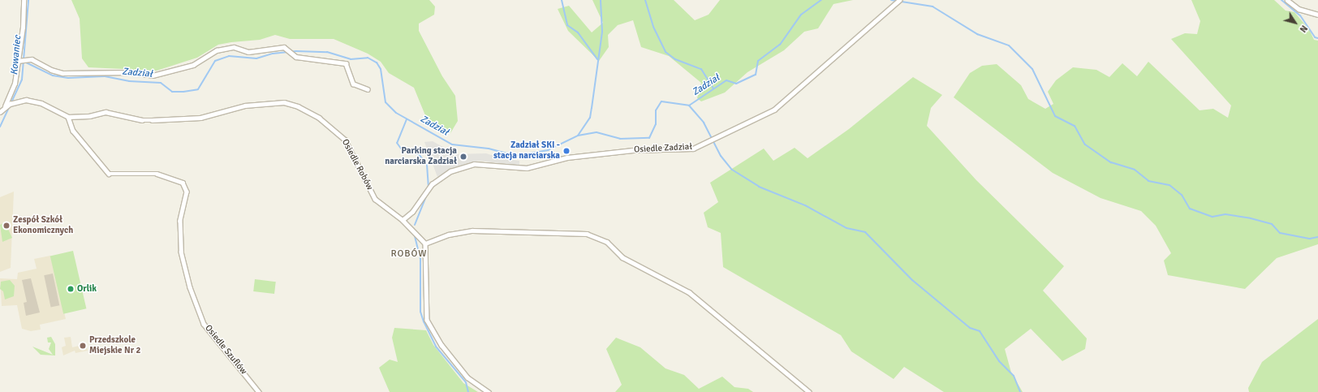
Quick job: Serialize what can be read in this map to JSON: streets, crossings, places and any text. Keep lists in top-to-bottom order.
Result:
{
  "streets": {
    "street": ["Osiedle Zadział", "Osiedle Robów", "Osiedle Szuflów"]
  },
  "crossings": [
    ["Osiedle Zadział", "Osiedle Robów"],
    ["Osiedle Robów", "Osiedle Szuflów"]
  ],
  "districts": ["ROBÓW"],
  "water": ["Kowaniec", "Zadział"],
  "places": [
    "Zadział SKI - stacja narciarska",
    "Parking stacja narciarska Zadział",
    "Zespół Szkół Ekonomicznych",
    "Orlik",
    "Przedszkole Miejskie Nr 2"
  ],
  "north": "bottom right"
}
